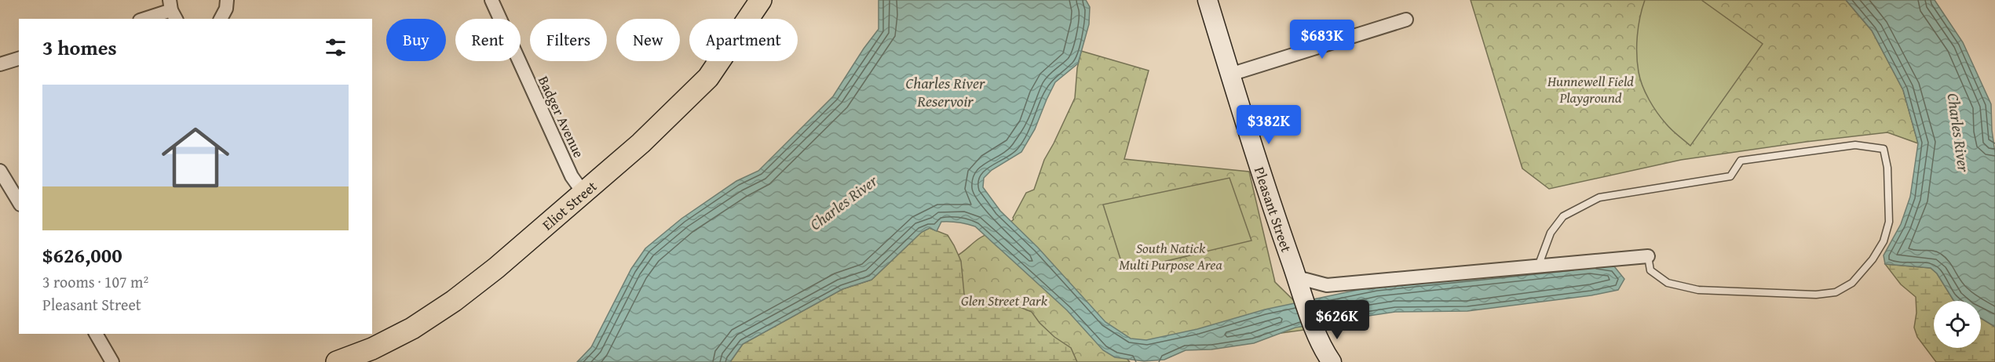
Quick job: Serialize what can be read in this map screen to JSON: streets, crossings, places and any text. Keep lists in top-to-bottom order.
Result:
{
  "streets": {
    "main road": ["Eliot Street", "Pleasant Street"],
    "street": ["Badger Avenue"]
  },
  "crossings": [
    ["Badger Avenue", "Eliot Street"]
  ],
  "water": ["Charles River Reservoir", "Charles River"],
  "parks": ["Hunnewell Field Playground", "South Natick Multi Purpose Area", "Glen Street Park"],
  "page": {
    "chip": [
      "Buy",
      "Rent",
      "Filters",
      "New",
      "Apartment"
    ],
    "heading": "3 homes",
    "price": ["$683K", "$382K", "$626K"],
    "list": [
      {
        "name": "$626,000",
        "note": "3 rooms · 107 m² · Pleasant Street"
      }
    ]
  }
}
